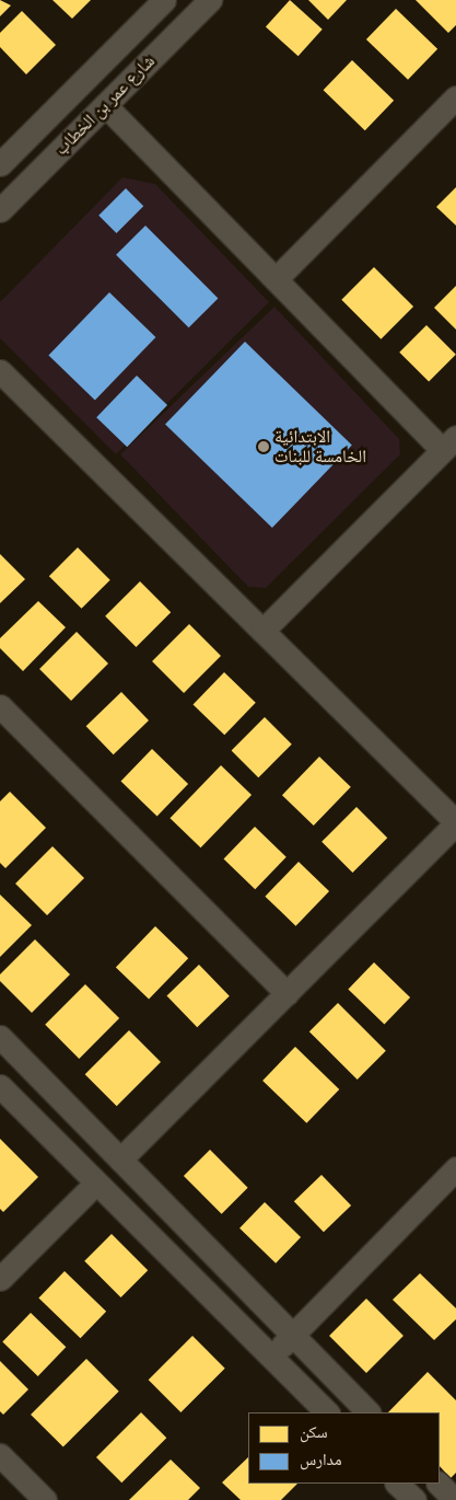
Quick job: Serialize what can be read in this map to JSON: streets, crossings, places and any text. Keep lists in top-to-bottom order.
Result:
{
  "streets": {
    "street": ["شارع عمر بن الخطاب"]
  },
  "places": ["الابتدائية الخامسة للبنات"],
  "legend": ["سكن", "مدارس"]
}
